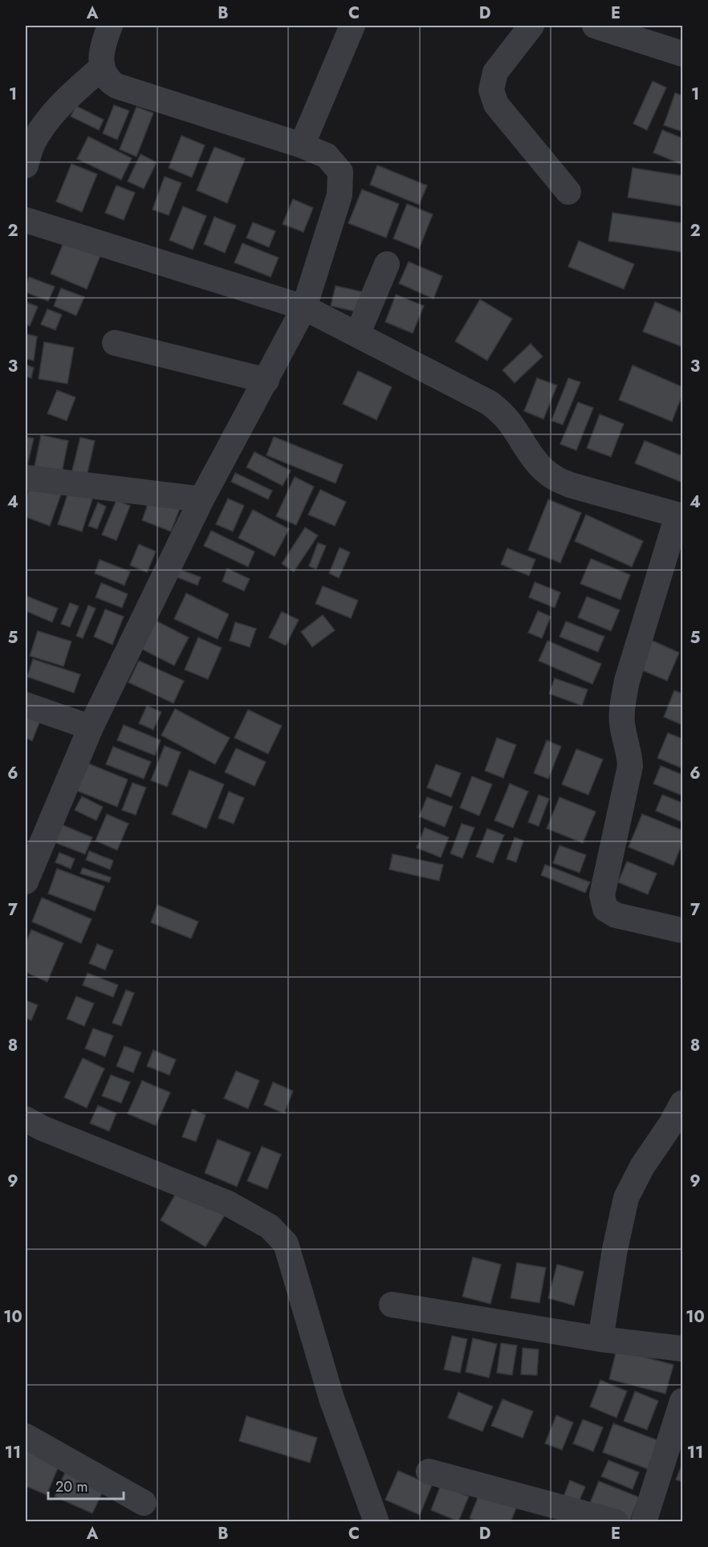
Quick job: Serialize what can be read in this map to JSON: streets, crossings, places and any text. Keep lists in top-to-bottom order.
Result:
{
  "scale_bar": "20 m",
  "grid": {
    "columns": [
      "A",
      "B",
      "C",
      "D",
      "E"
    ],
    "rows": [
      "1",
      "2",
      "3",
      "4",
      "5",
      "6",
      "7",
      "8",
      "9",
      "10",
      "11"
    ]
  }
}
